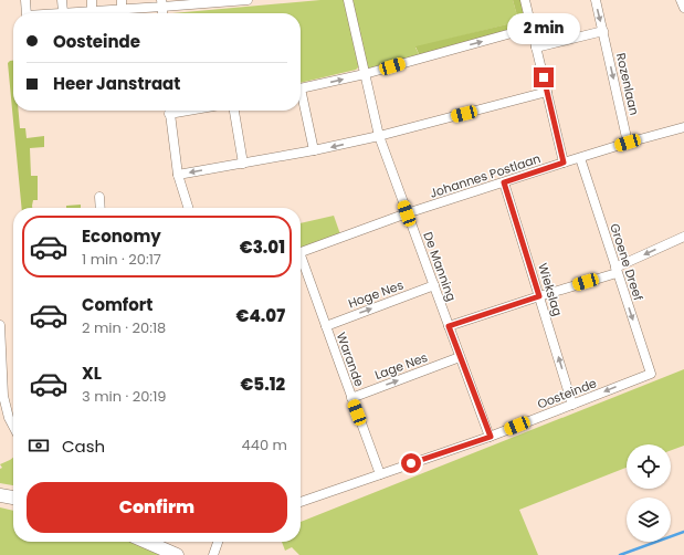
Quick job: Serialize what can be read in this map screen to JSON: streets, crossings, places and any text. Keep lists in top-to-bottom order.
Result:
{
  "streets": {
    "street": [
      "Rozenlaan",
      "Johannes Postlaan",
      "Groene Dreef",
      "De Manning",
      "Wiekslag",
      "Hoge Nes",
      "Warande",
      "Lage Nes",
      "Oosteinde"
    ]
  },
  "crossings": [
    ["Rozenlaan", "Johannes Postlaan"],
    ["Johannes Postlaan", "Groene Dreef"],
    ["Johannes Postlaan", "De Manning"],
    ["Johannes Postlaan", "Wiekslag"],
    ["Groene Dreef", "Oosteinde"],
    ["De Manning", "Hoge Nes"],
    ["De Manning", "Lage Nes"],
    ["De Manning", "Oosteinde"],
    ["Wiekslag", "Oosteinde"],
    ["Hoge Nes", "Warande"],
    ["Warande", "Lage Nes"],
    ["Warande", "Oosteinde"]
  ],
  "one_way": [
    "Groene Dreef",
    "Wiekslag",
    "Hoge Nes",
    "Lage Nes"
  ],
  "page": {
    "bubble": "2 min",
    "banner": ["Oosteinde", "Heer Janstraat"],
    "list": [
      {
        "name": "Economy",
        "note": "1 min · 20:17",
        "value": "€3.01"
      },
      {
        "name": "Comfort",
        "note": "2 min · 20:18",
        "value": "€4.07"
      },
      {
        "name": "XL",
        "note": "3 min · 20:19",
        "value": "€5.12"
      }
    ],
    "pay": ["Cash", "440 m"],
    "buttons": "Confirm"
  }
}
